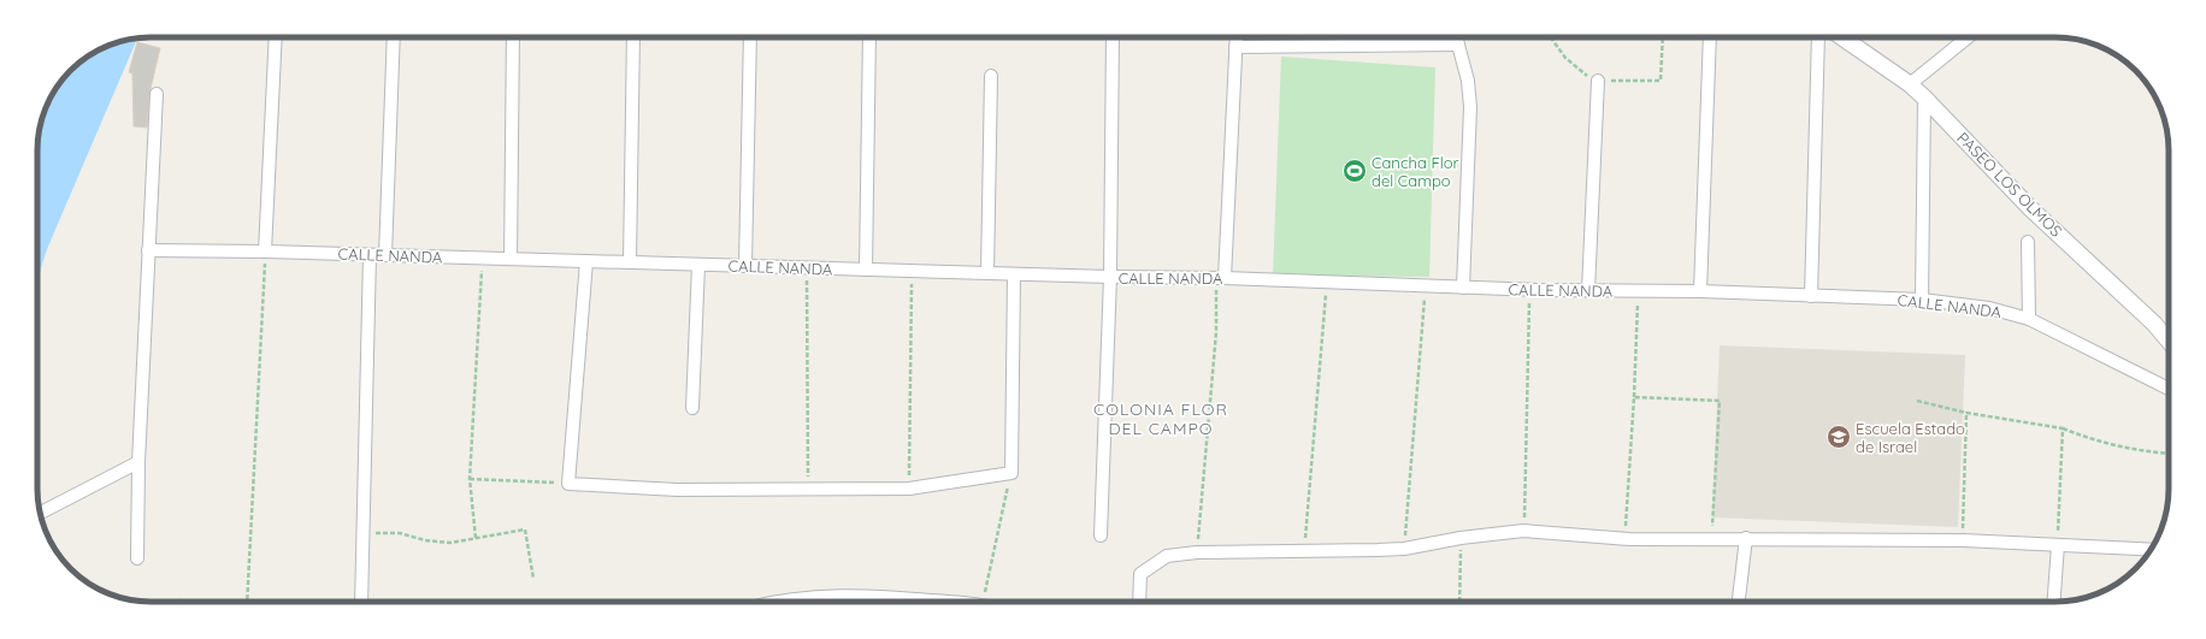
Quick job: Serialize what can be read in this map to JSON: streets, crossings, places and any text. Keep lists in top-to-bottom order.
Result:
{
  "streets": {
    "street": ["PASEO LOS OLMOS", "CALLE NANDA"]
  },
  "districts": ["COLONIA FLOR DEL CAMPO"],
  "places": {
    "sports": ["Cancha Flor del Campo"],
    "school or university": ["Escuela Estado de Israel"]
  }
}
